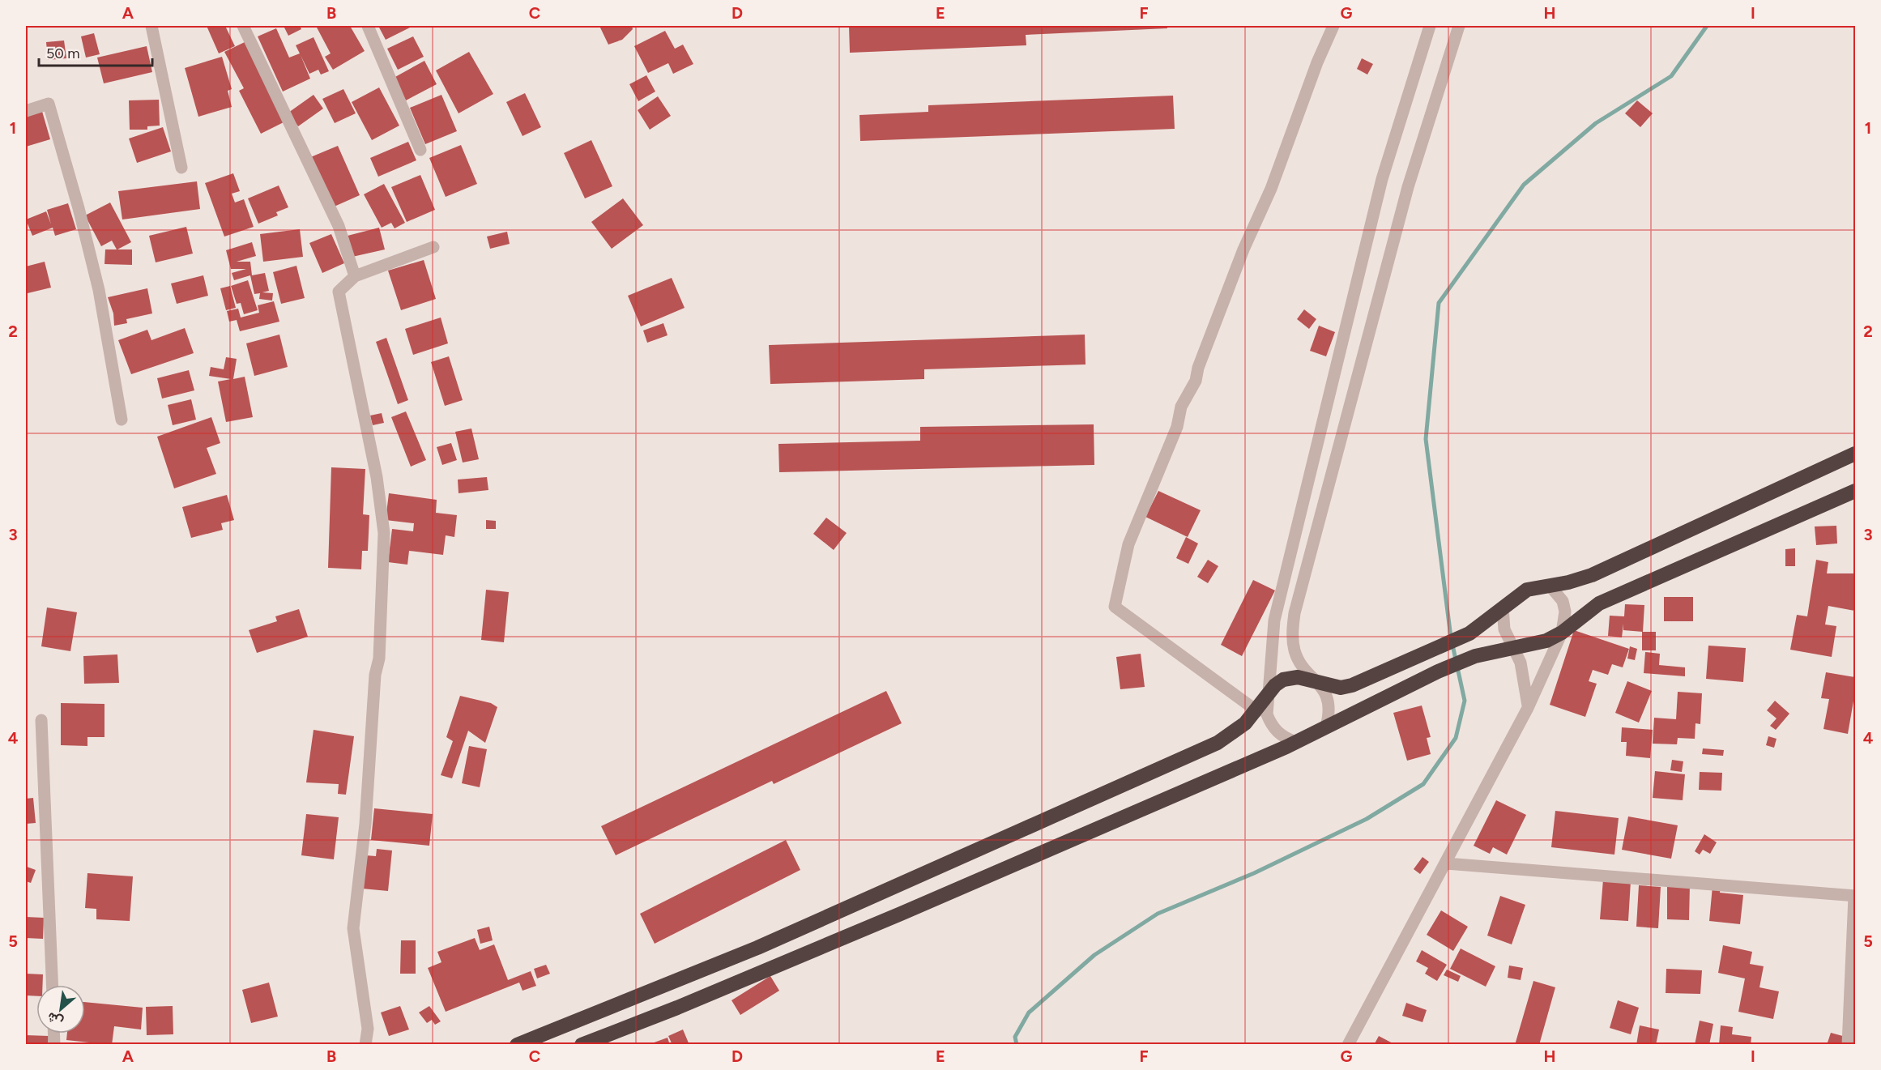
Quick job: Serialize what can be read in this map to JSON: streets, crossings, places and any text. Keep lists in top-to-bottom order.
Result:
{
  "scale_bar": "50 m",
  "north": "bottom left",
  "grid": {
    "columns": [
      "A",
      "B",
      "C",
      "D",
      "E",
      "F",
      "G",
      "H",
      "I"
    ],
    "rows": [
      "1",
      "2",
      "3",
      "4",
      "5"
    ]
  }
}
